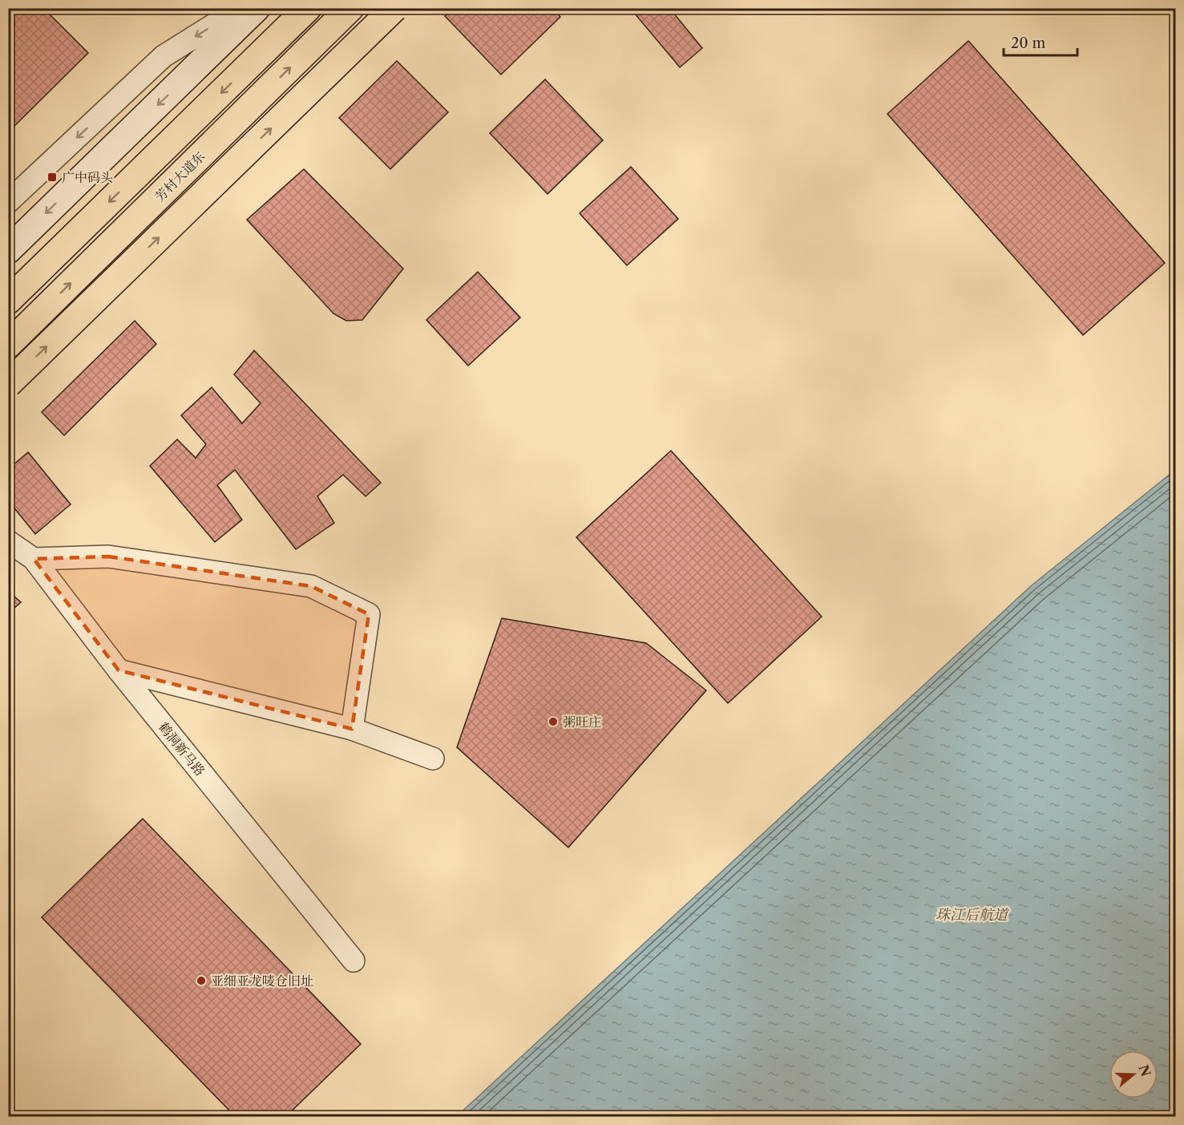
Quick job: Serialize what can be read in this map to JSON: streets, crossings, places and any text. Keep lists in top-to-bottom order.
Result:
{
  "streets": {
    "highway": ["芳村大道东"],
    "street": ["鹤洞新马路"]
  },
  "water": ["珠江后航道"],
  "places": {
    "transit": ["广中码头"],
    "other": ["粥旺庄", "亚细亚龙唛仓旧址"]
  },
  "scale_bar": "20 m",
  "north": "right"
}
